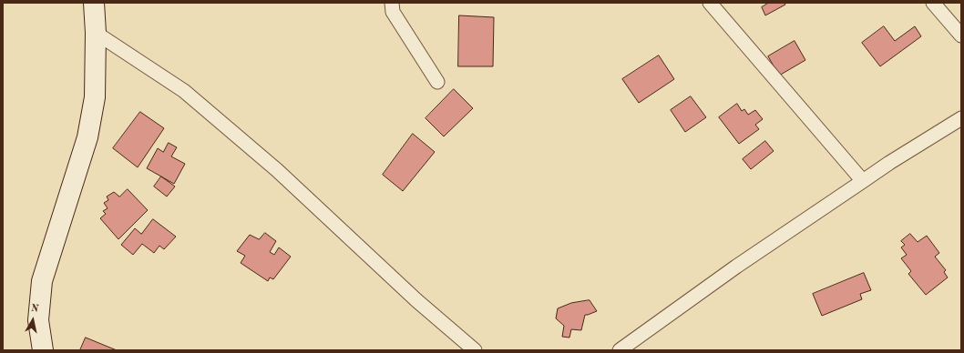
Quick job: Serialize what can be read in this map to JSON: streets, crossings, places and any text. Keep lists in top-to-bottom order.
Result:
{
  "north": "top"
}
